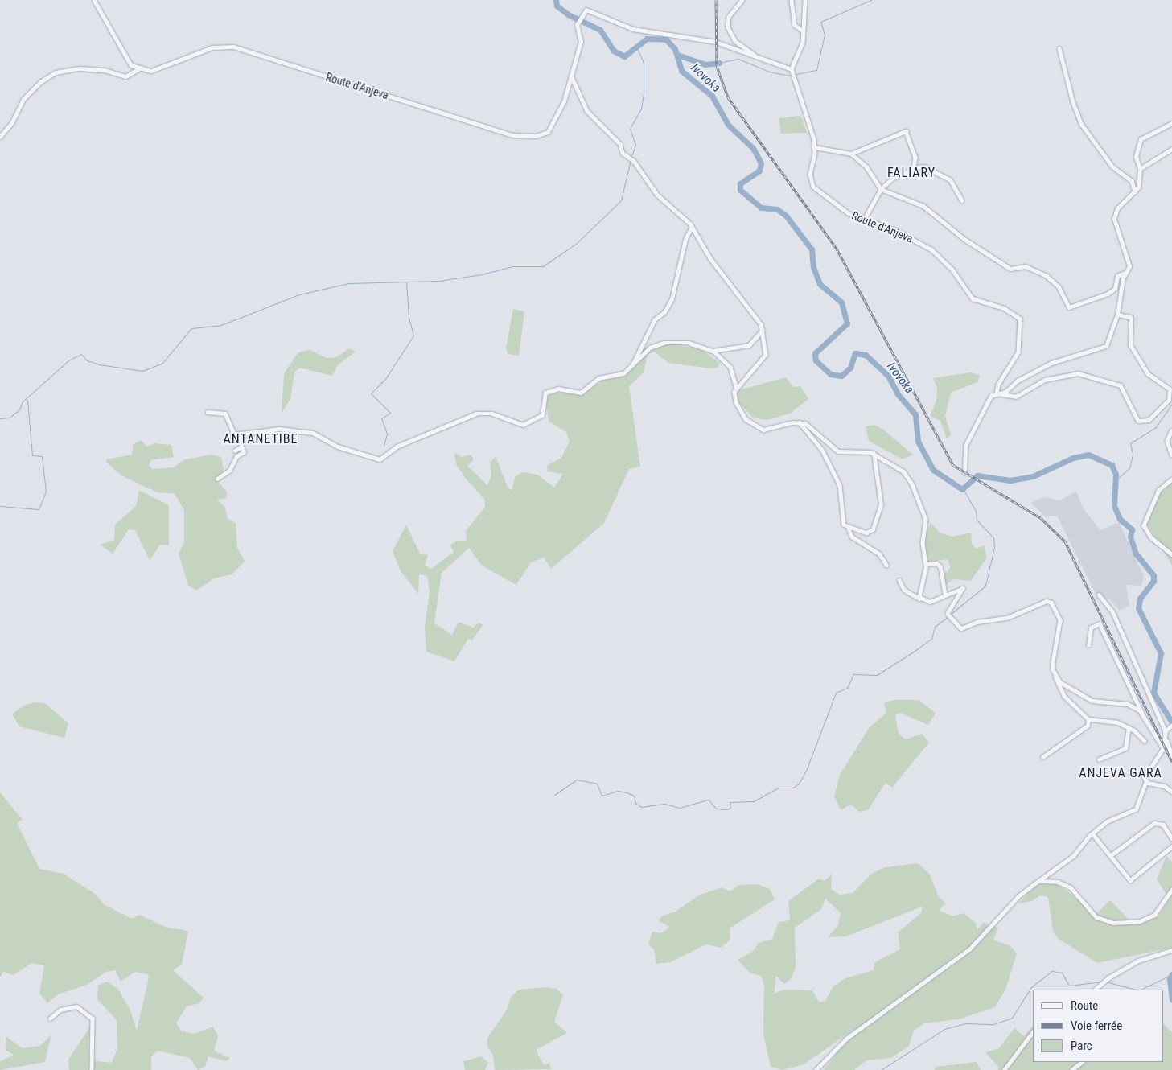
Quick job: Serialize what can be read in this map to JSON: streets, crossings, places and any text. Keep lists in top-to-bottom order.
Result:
{
  "streets": {
    "street": ["Route d'Anjeva"]
  },
  "districts": ["FALIARY", "ANTANETIBE", "ANJEVA GARA"],
  "water": ["Ivovoka"],
  "legend": ["Route", "Voie ferrée", "Parc"]
}
